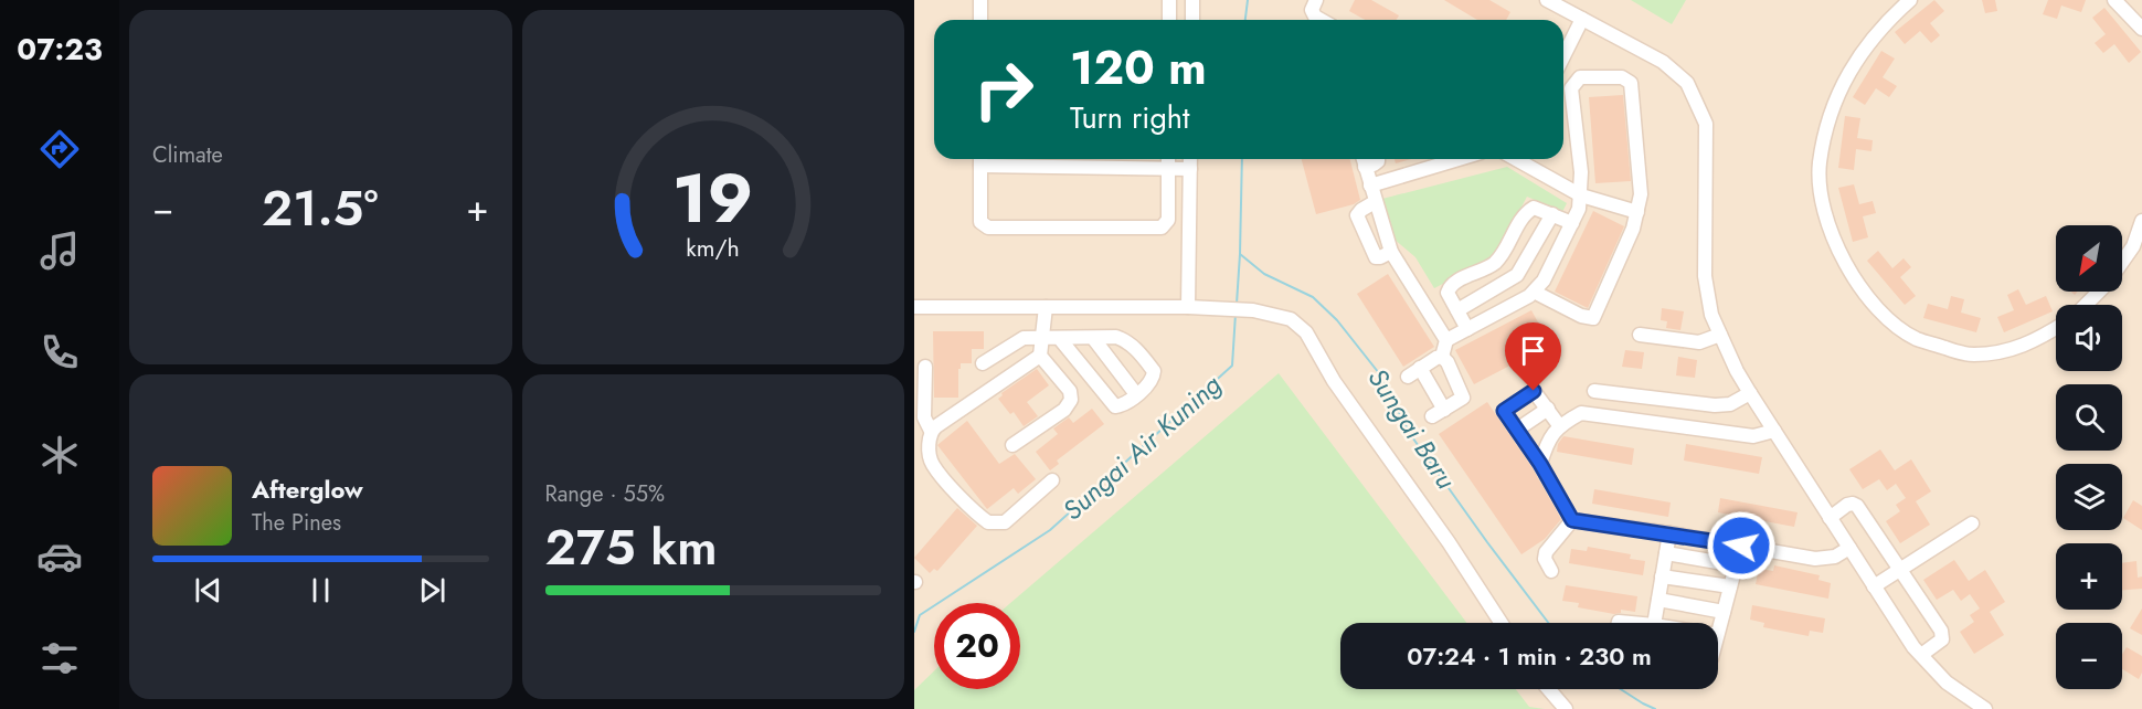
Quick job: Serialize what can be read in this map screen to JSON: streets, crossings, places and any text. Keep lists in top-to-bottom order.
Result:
{
  "water": ["Sungai Baru", "Sungai Air Kuning"],
  "north": "bottom left",
  "page": {
    "tabs": "07:23",
    "tile": [
      "Climate",
      ["Range · 55%", "275 km"]
    ],
    "turn": ["120 m", "Turn right"],
    "heat": ["−", "21.5°", "+"],
    "map_buttons": ["+", "−"],
    "song": ["Afterglow", "The Pines"],
    "limit": "20",
    "trip": "07:24 · 1 min · 230 m",
    "gauge": ["19", "km/h"]
  }
}
